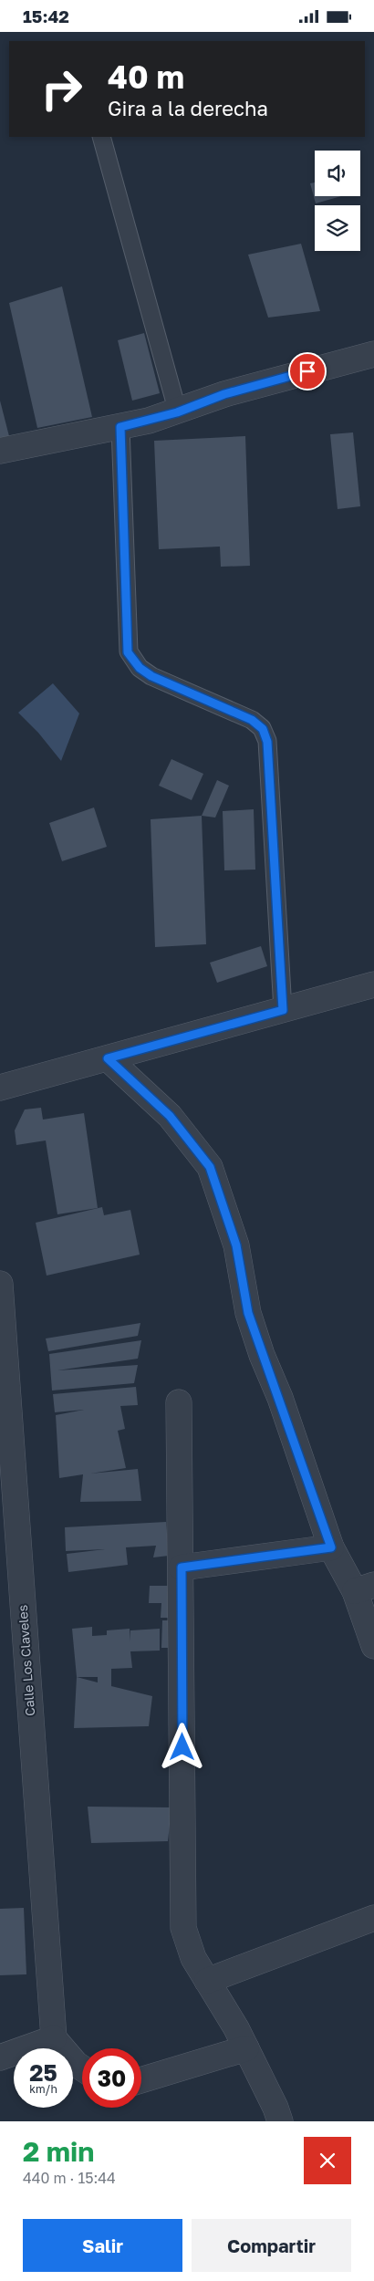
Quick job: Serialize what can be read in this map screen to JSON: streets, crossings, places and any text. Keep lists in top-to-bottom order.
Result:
{
  "streets": {
    "street": ["Calle Los Claveles"]
  },
  "page": {
    "status": "15:42",
    "turn": ["40 m", "Gira a la derecha"],
    "speed": "25 km/h",
    "limit": "30",
    "heading": ["2 min", "440 m · 15:44"],
    "buttons": ["Salir", "Compartir"]
  }
}
